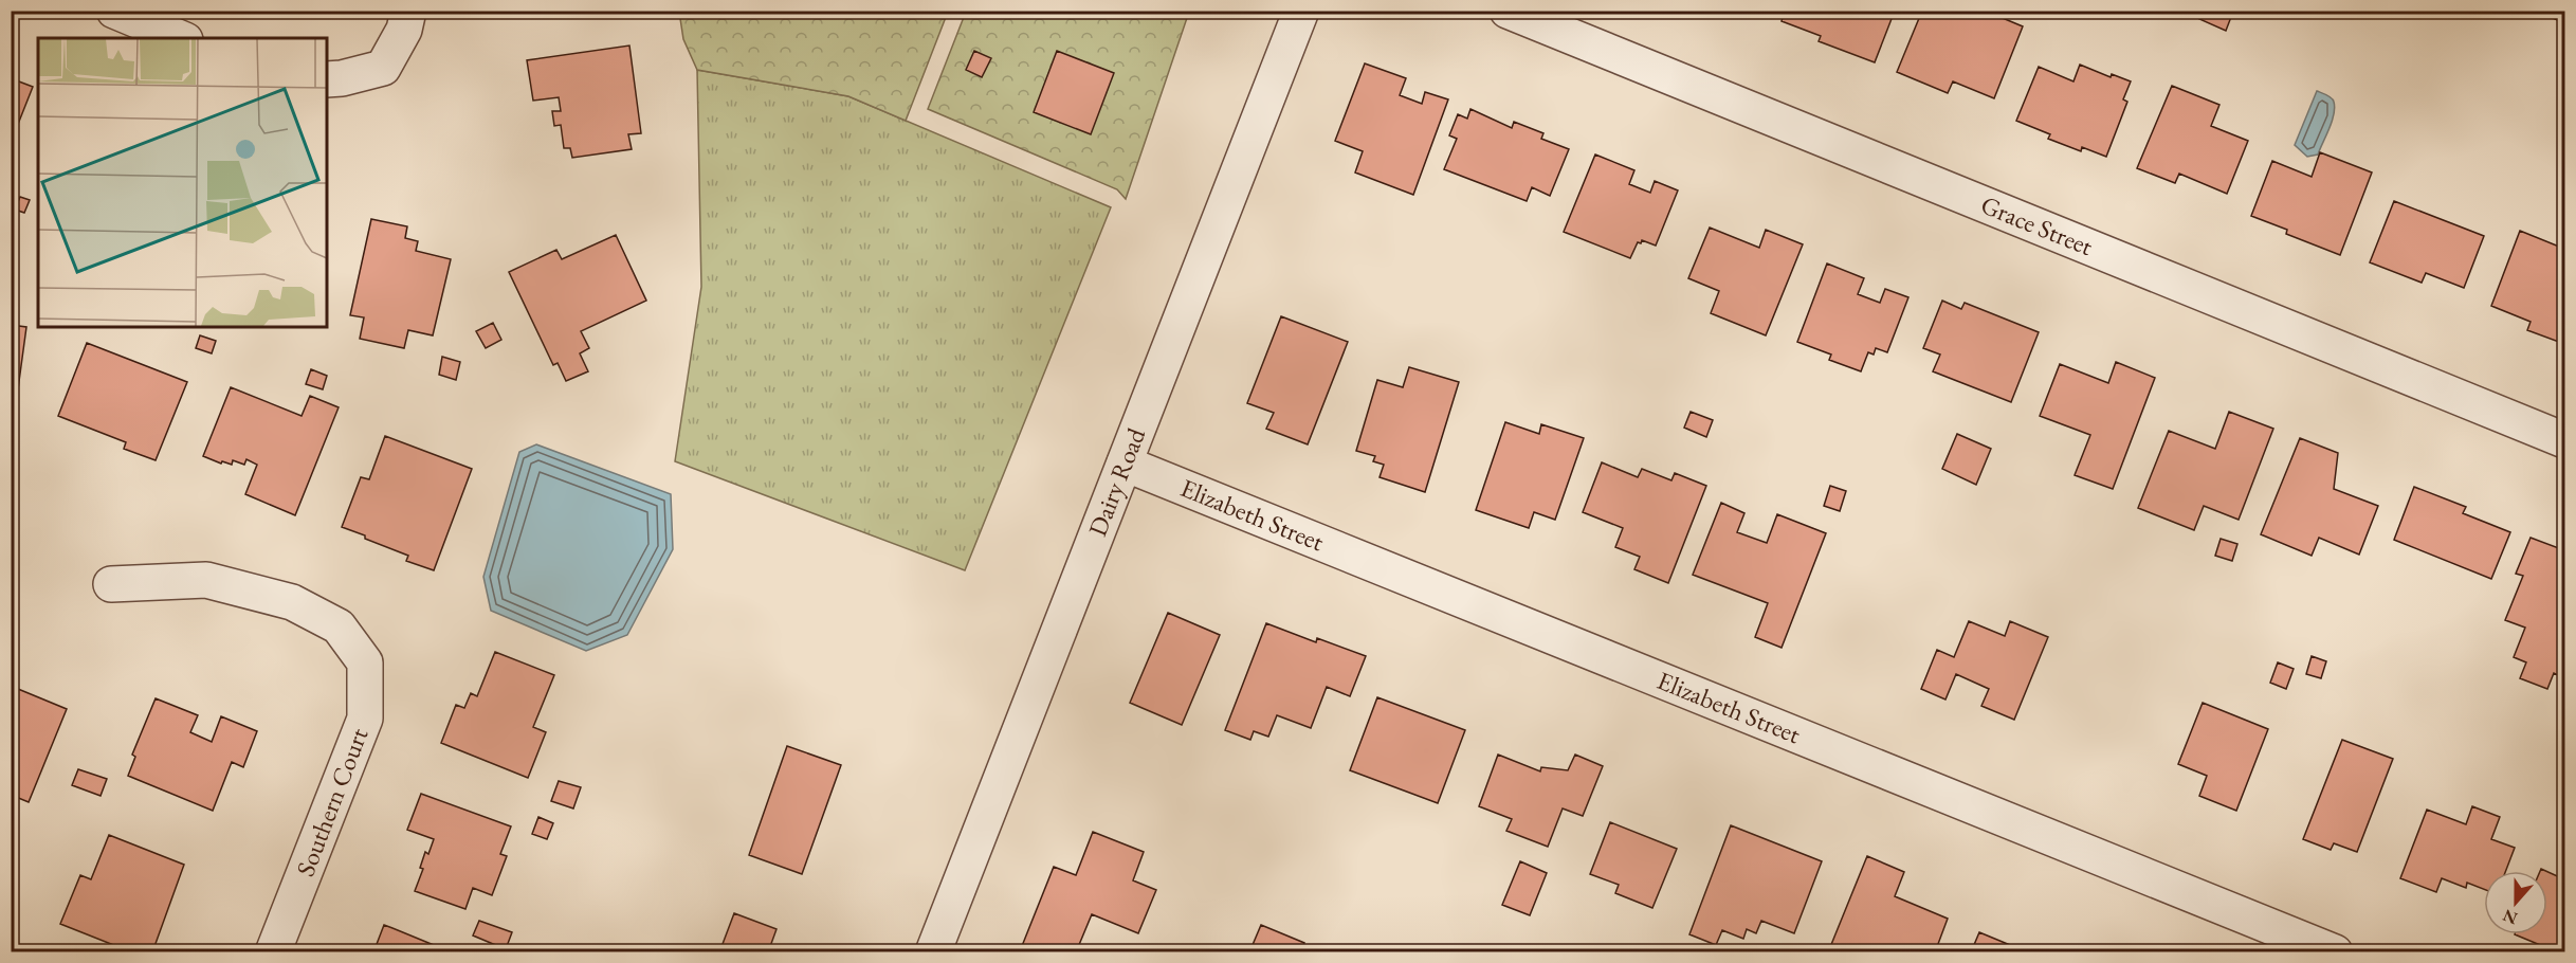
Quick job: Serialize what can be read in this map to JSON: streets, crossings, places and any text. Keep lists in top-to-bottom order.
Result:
{
  "streets": {
    "street": [
      "Grace Street",
      "Dairy Road",
      "Elizabeth Street",
      "Southern Court"
    ]
  },
  "crossings": [
    ["Dairy Road", "Elizabeth Street"]
  ],
  "north": "bottom"
}
